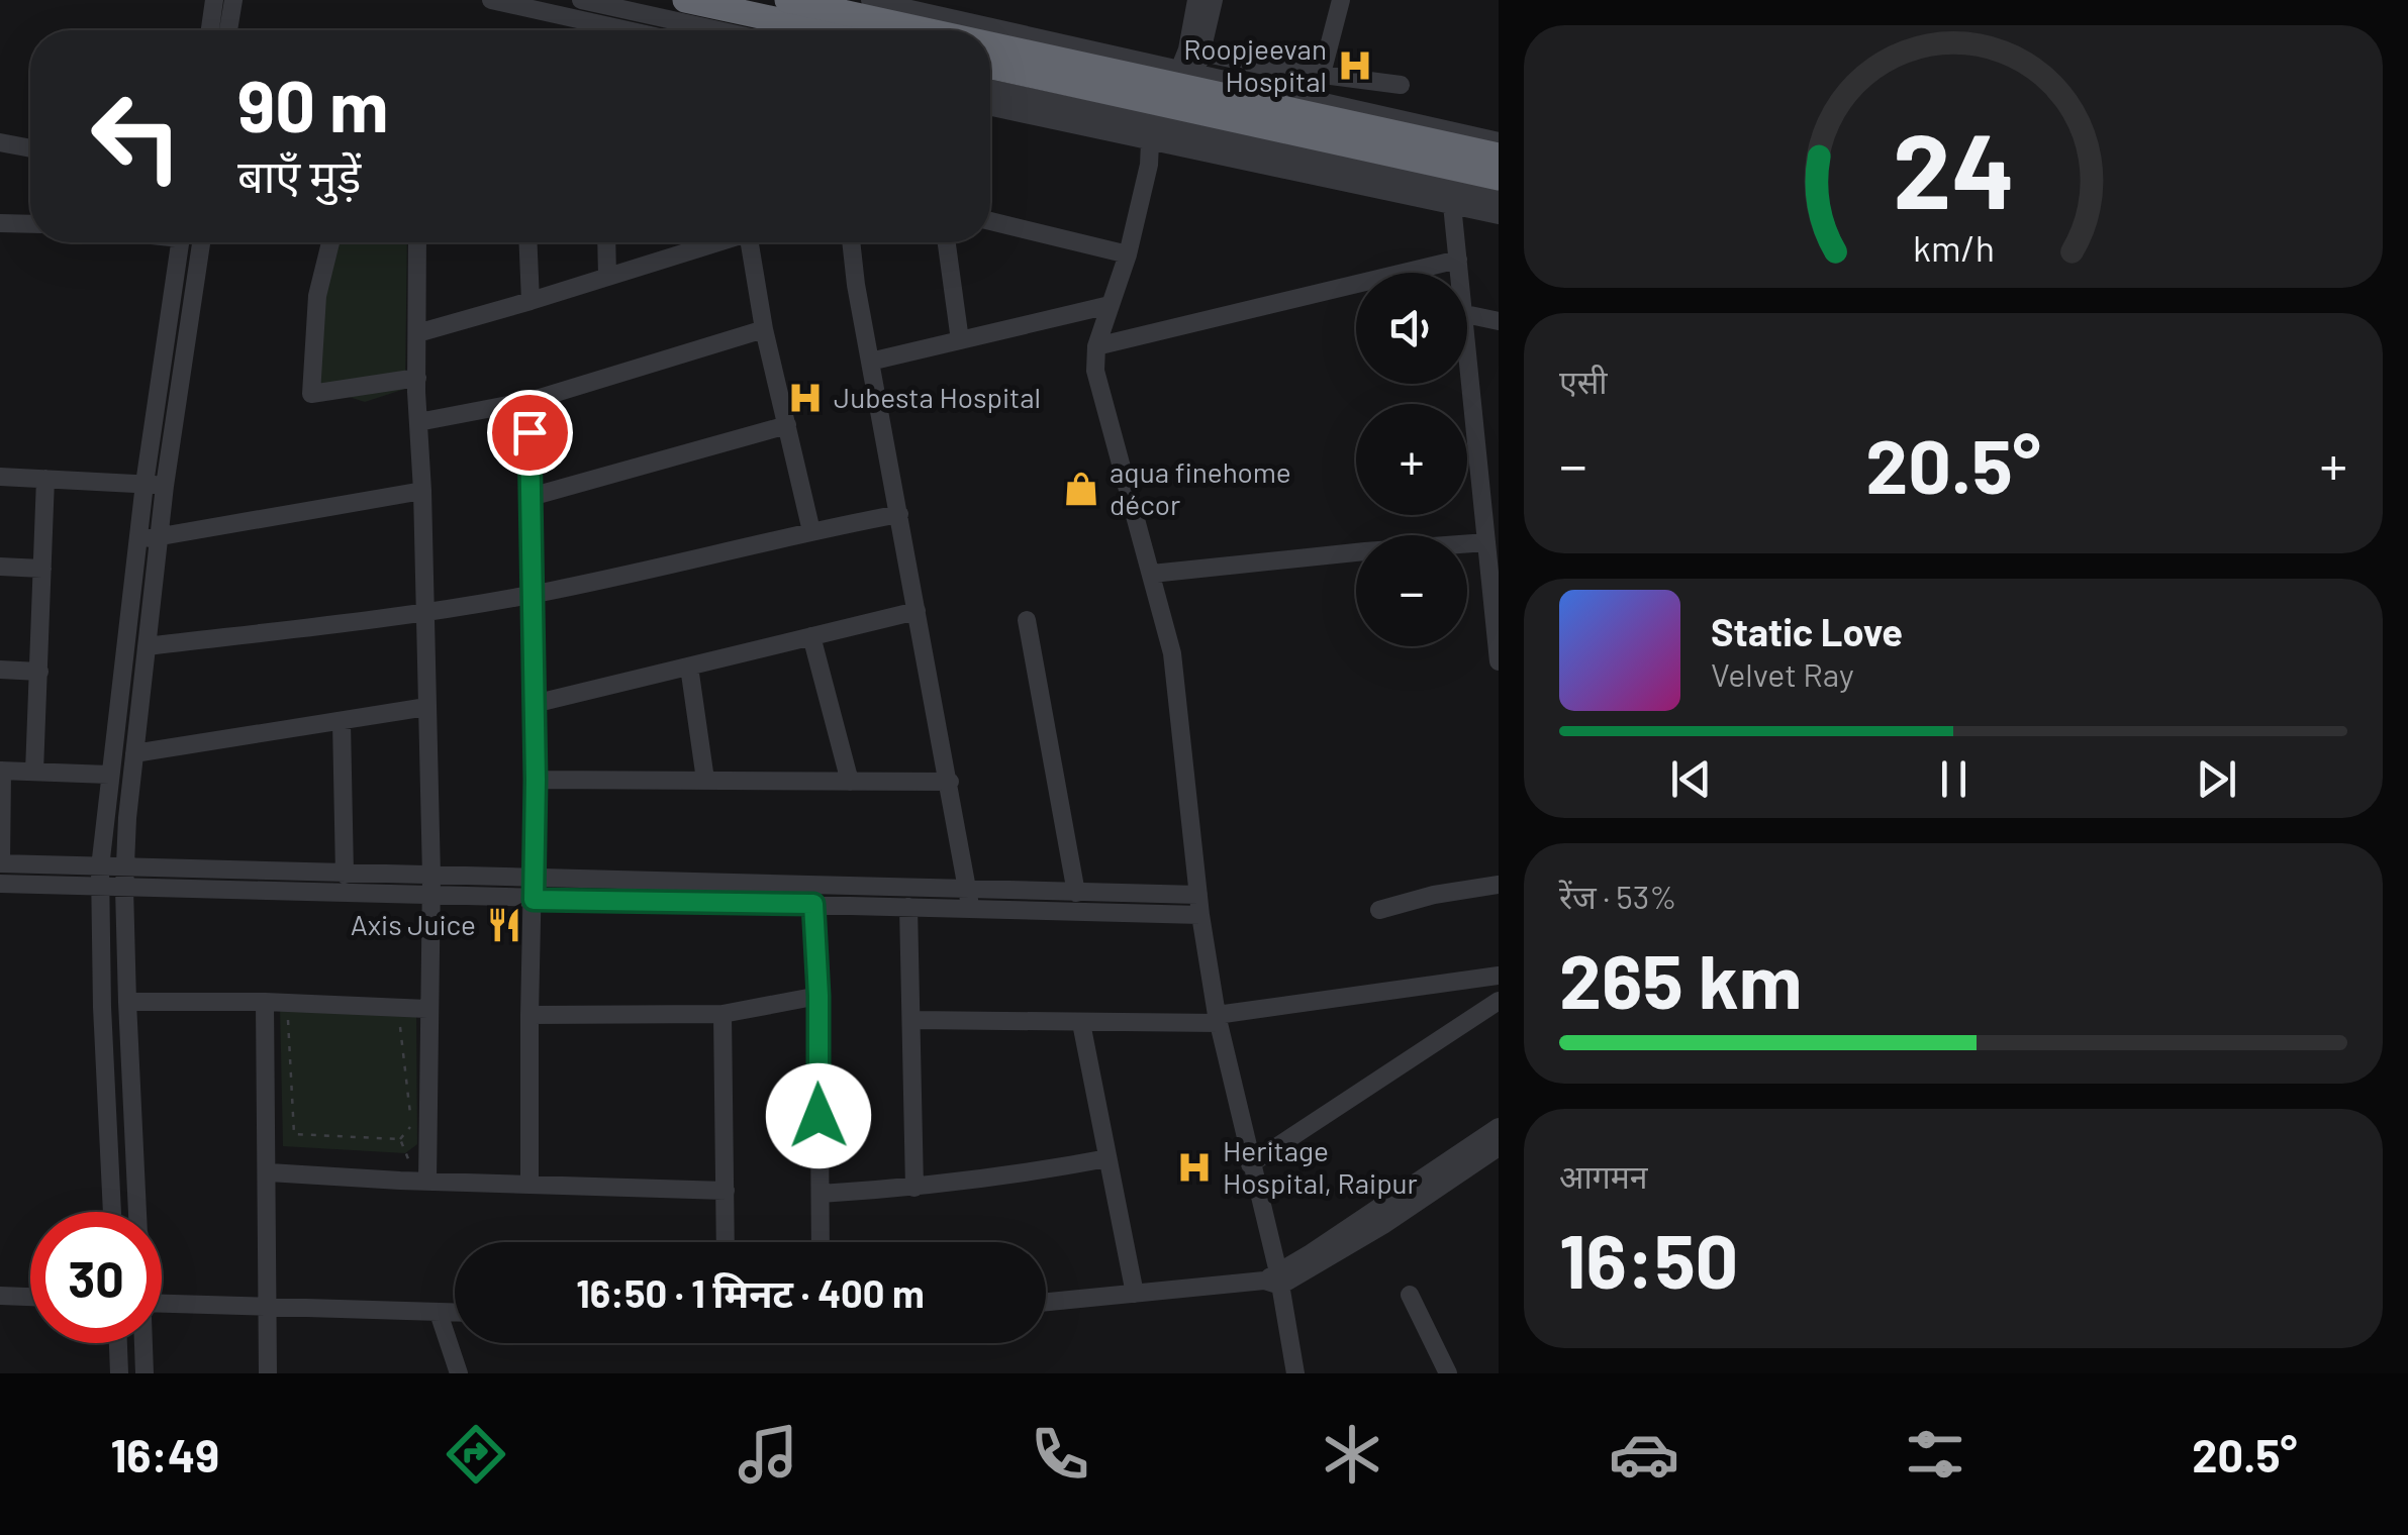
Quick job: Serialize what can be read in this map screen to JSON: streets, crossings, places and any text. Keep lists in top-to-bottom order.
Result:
{
  "places": {
    "hospital": ["Roopjeevan Hospital", "Jubesta Hospital", "Heritage Hospital, Raipur"],
    "shop": ["aqua finehome décor"],
    "restaurant": ["Axis Juice"]
  },
  "page": {
    "turn": ["90 m", "बाएँ मुड़ें"],
    "map_buttons": ["+", "−"],
    "tile": [
      "एसी",
      ["रेंज · 53%", "265 km"],
      ["आगमन", "16:50"]
    ],
    "heat": ["−", "20.5°", "+"],
    "song": ["Static Love", "Velvet Ray"],
    "limit": "30",
    "trip": "16:50 · 1 मिनट · 400 m",
    "tabs": ["16:49", "20.5°"],
    "gauge": ["24", "km/h"]
  }
}
